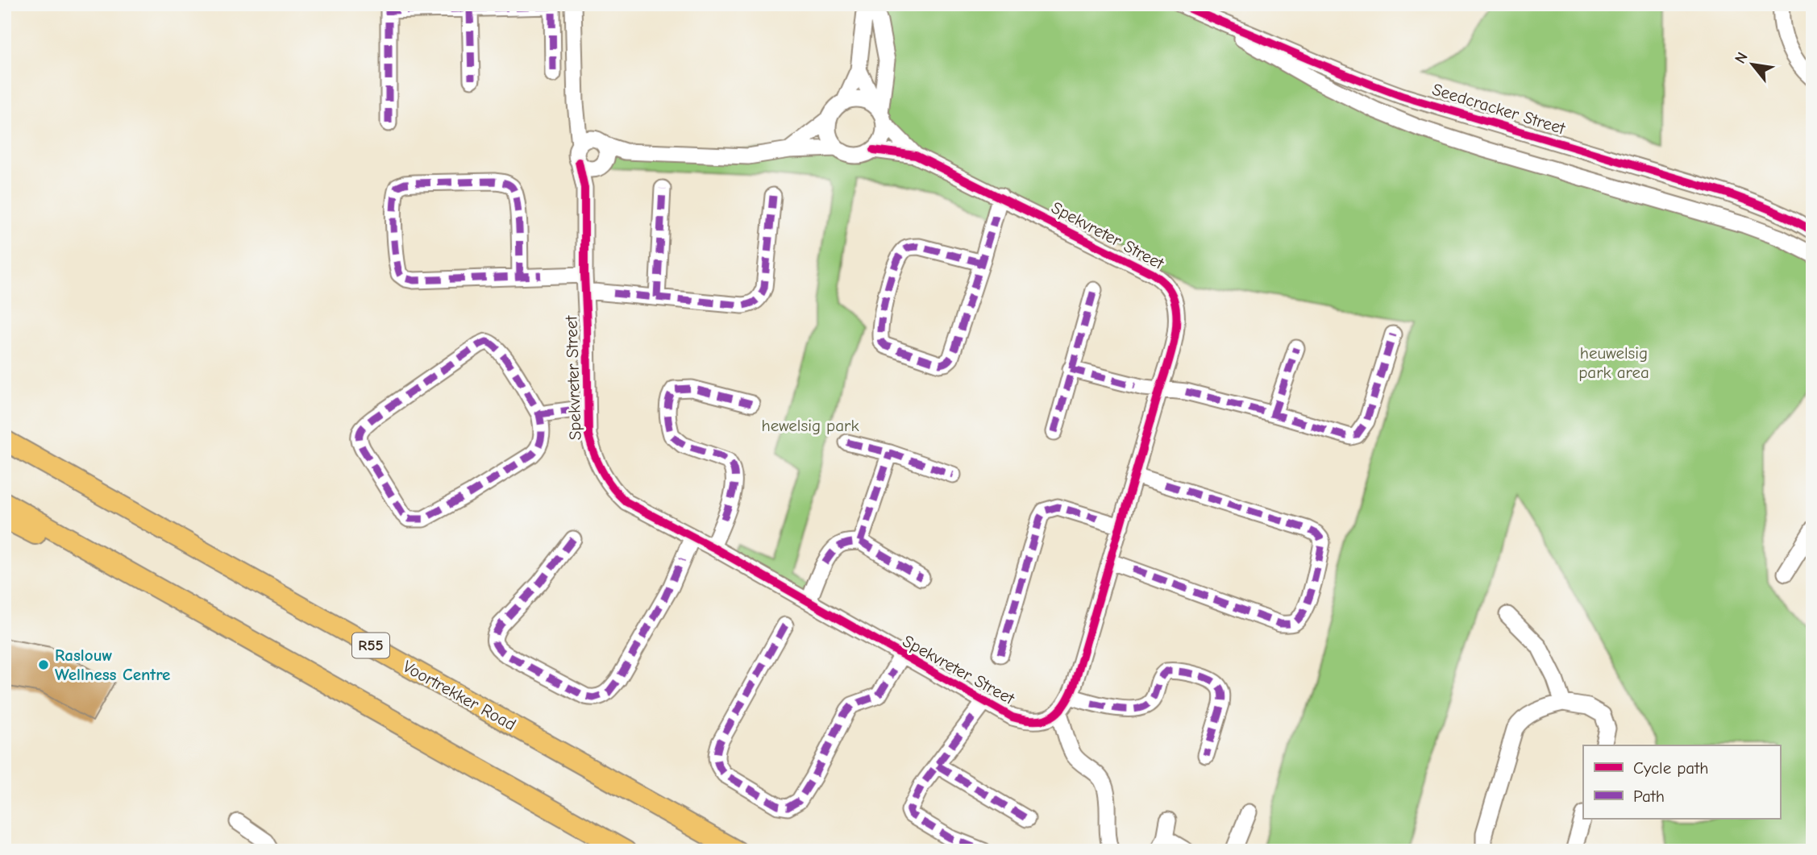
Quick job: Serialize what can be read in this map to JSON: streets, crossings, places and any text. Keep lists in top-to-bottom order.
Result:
{
  "streets": {
    "main road": ["R55", "Voortrekker Road"],
    "street": ["Seedcracker Street", "Spekvreter Street"]
  },
  "parks": ["heuwelsig park area", "hewelsig park"],
  "places": ["Raslouw Wellness Centre"],
  "legend": ["Cycle path", "Path"],
  "north": "top left"
}
